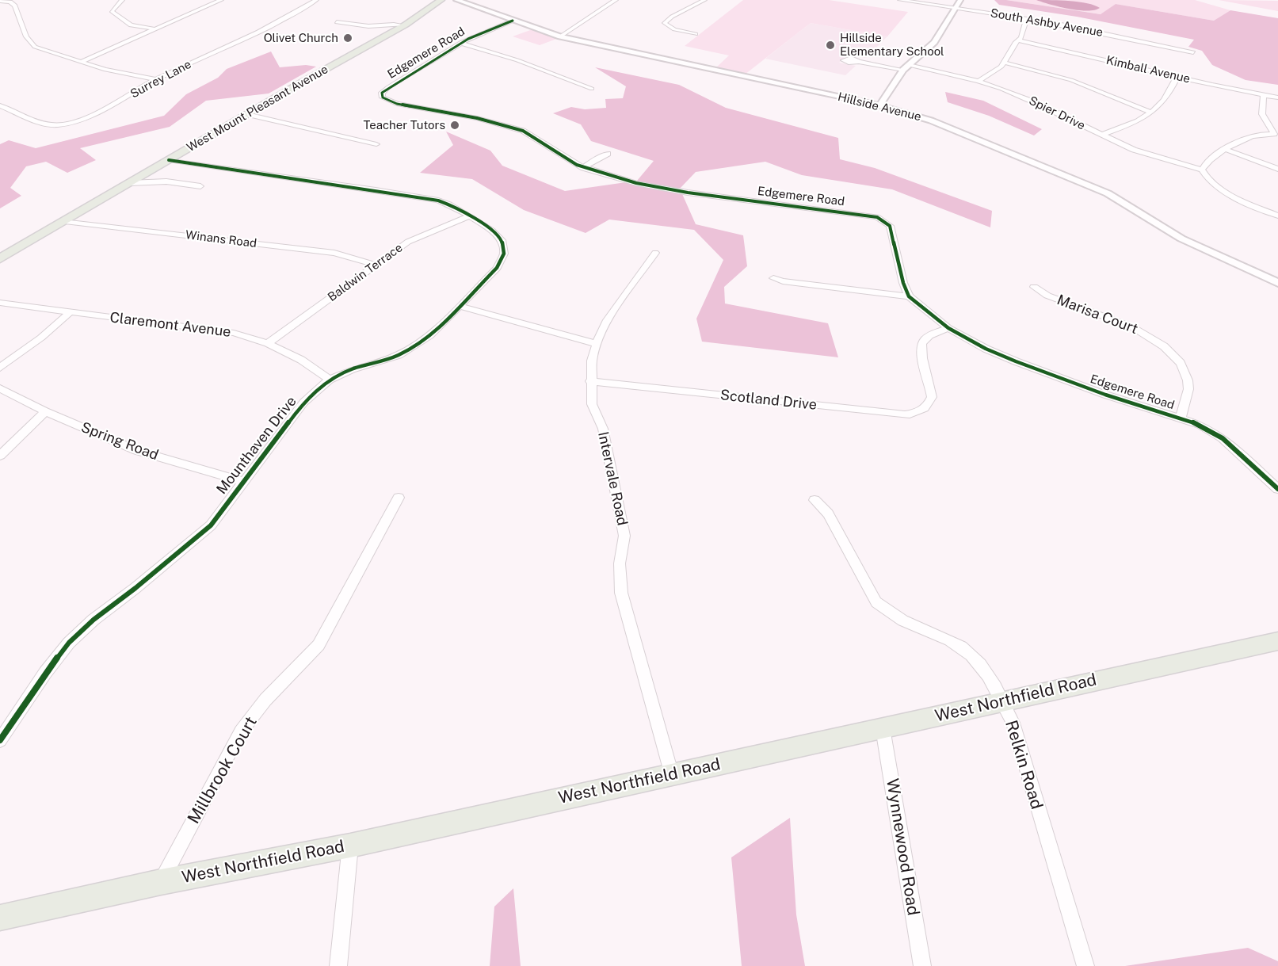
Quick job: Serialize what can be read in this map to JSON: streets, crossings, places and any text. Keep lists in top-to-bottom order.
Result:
{
  "streets": {
    "main road": ["West Mount Pleasant Avenue", "West Northfield Road"],
    "street": [
      "South Ashby Avenue",
      "Edgemere Road",
      "Kimball Avenue",
      "Surrey Lane",
      "Hillside Avenue",
      "Spier Drive",
      "Winans Road",
      "Baldwin Terrace",
      "Marisa Court",
      "Claremont Avenue",
      "Scotland Drive",
      "Spring Road",
      "Mounthaven Drive",
      "Intervale Road",
      "Relkin Road",
      "Millbrook Court",
      "Wynnewood Road"
    ]
  },
  "crossings": [
    ["Edgemere Road", "Hillside Avenue"],
    ["Edgemere Road", "Marisa Court"],
    ["Edgemere Road", "Scotland Drive"],
    ["West Mount Pleasant Avenue", "Winans Road"],
    ["West Mount Pleasant Avenue", "Mounthaven Drive"],
    ["Winans Road", "Baldwin Terrace"],
    ["Baldwin Terrace", "Claremont Avenue"],
    ["Baldwin Terrace", "Mounthaven Drive"],
    ["Claremont Avenue", "Mounthaven Drive"],
    ["Scotland Drive", "Intervale Road"],
    ["Spring Road", "Mounthaven Drive"],
    ["Intervale Road", "West Northfield Road"],
    ["West Northfield Road", "Relkin Road"],
    ["West Northfield Road", "Millbrook Court"],
    ["West Northfield Road", "Wynnewood Road"]
  ],
  "places": ["Olivet Church", "Hillside Elementary School", "Teacher Tutors"]
}
